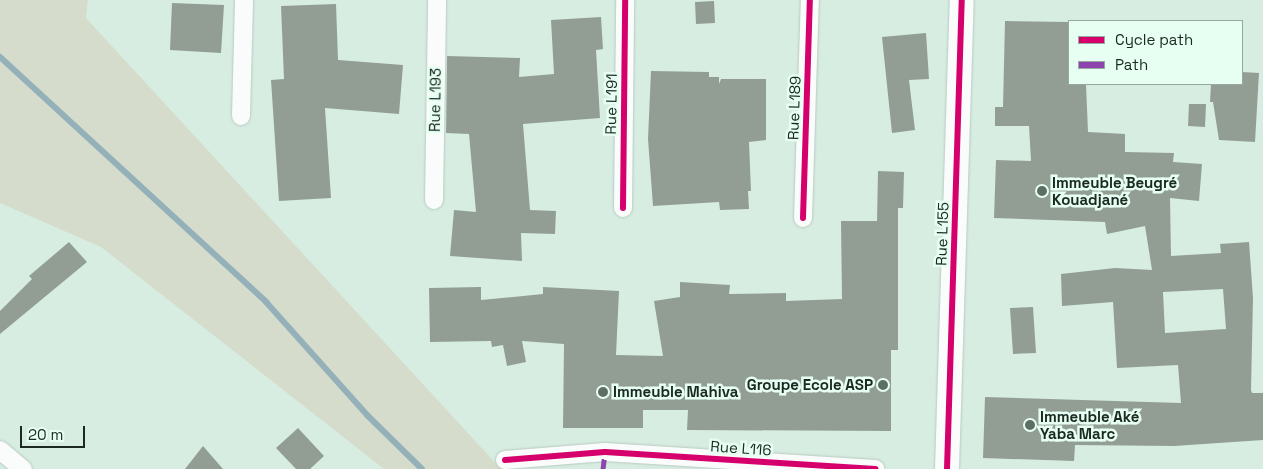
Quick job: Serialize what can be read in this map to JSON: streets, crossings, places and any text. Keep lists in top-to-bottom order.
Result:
{
  "streets": {
    "street": [
      "Rue L193",
      "Rue L191",
      "Rue L189",
      "Rue L155",
      "Rue L116"
    ]
  },
  "places": [
    "Immeuble Beugré Kouadjané",
    "Groupe Ecole ASP",
    "Immeuble Mahiva",
    "Immeuble Aké Yaba Marc"
  ],
  "legend": ["Cycle path", "Path"],
  "scale_bar": "20 m"
}
